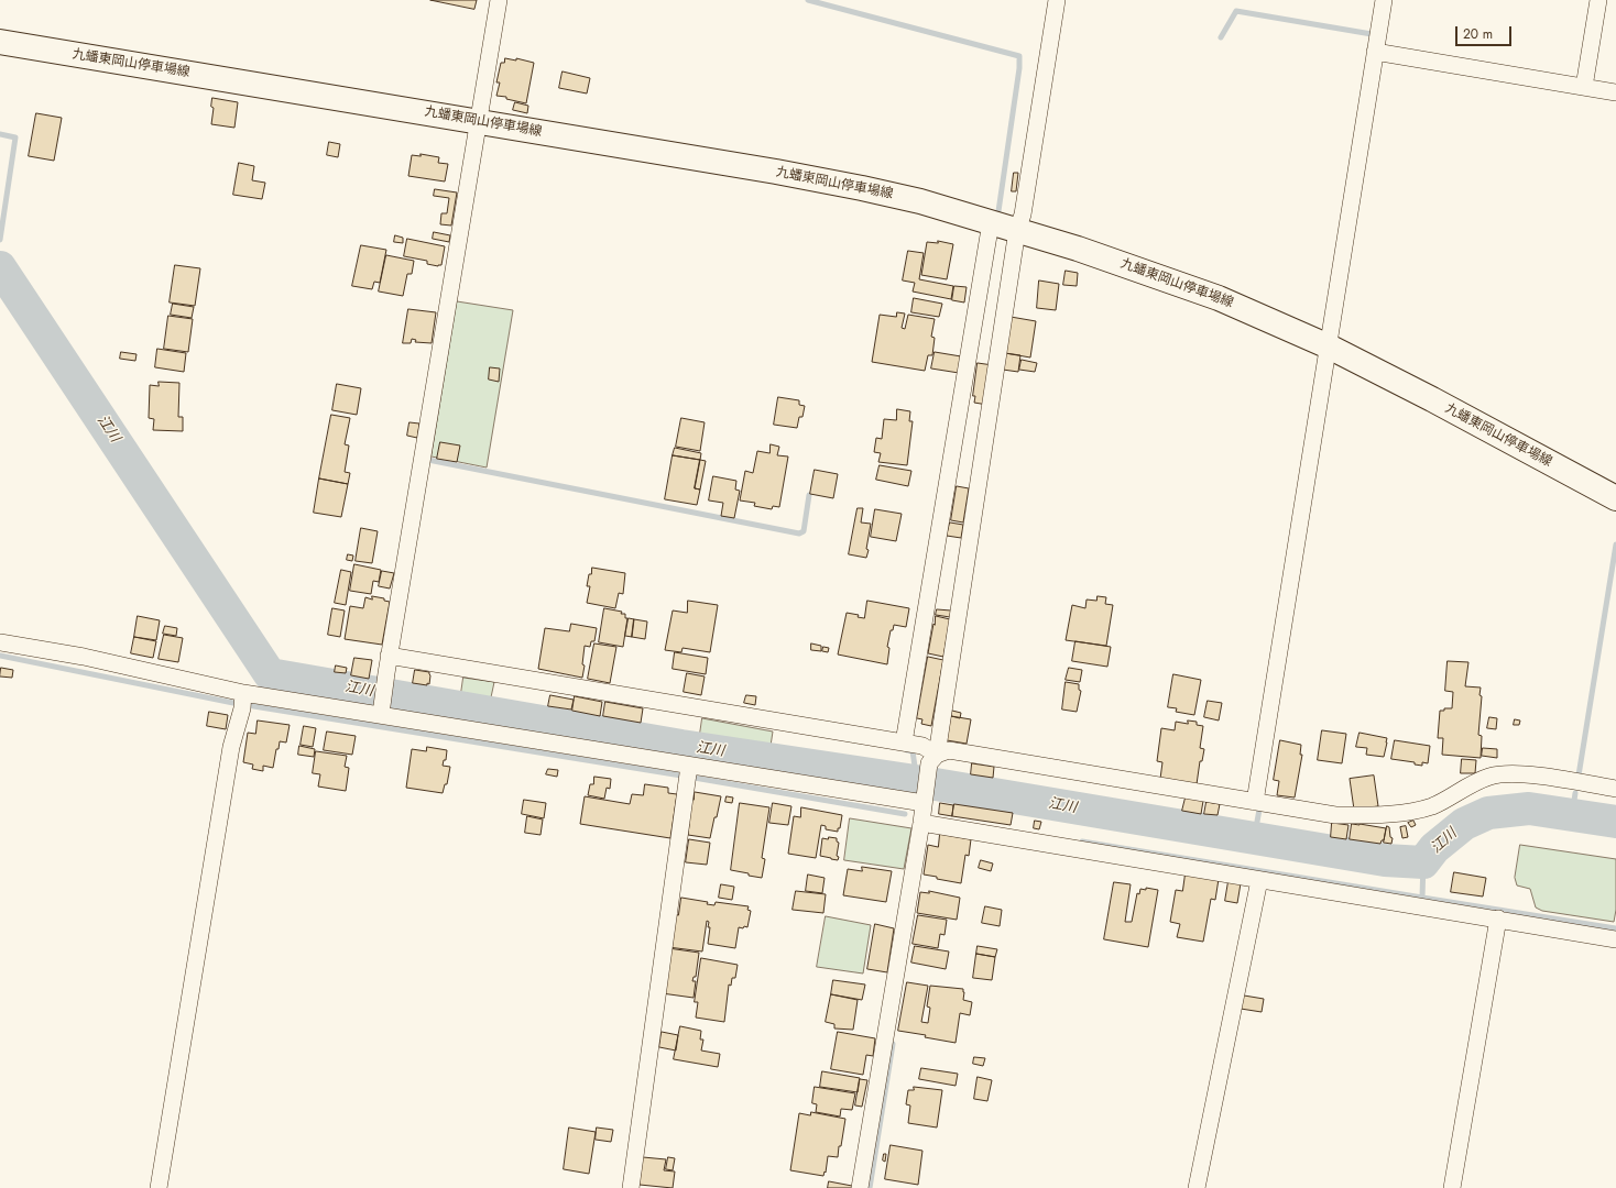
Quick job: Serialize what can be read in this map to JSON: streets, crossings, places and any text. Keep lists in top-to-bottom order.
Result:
{
  "streets": {
    "main road": ["九蟠東岡山停車場線"]
  },
  "water": ["江川"],
  "scale_bar": "20 m"
}
